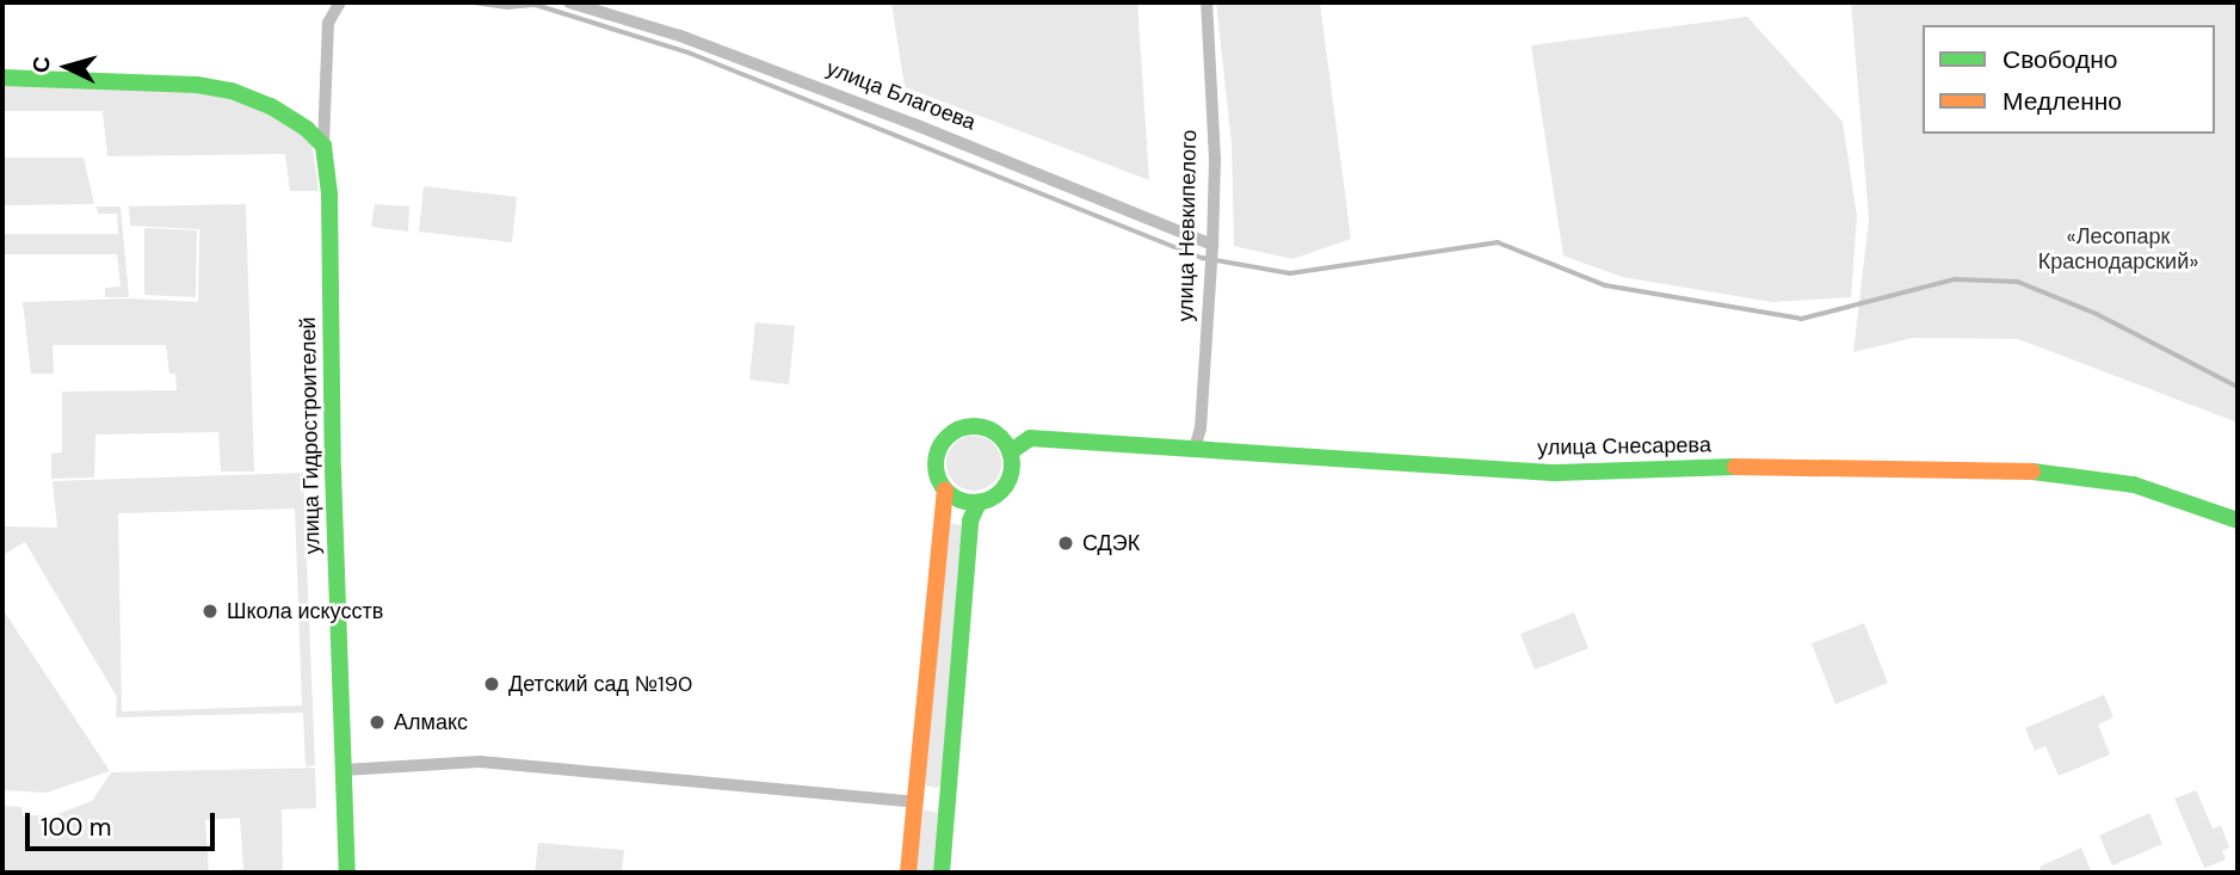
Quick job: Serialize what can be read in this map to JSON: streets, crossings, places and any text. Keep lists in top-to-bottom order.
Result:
{
  "streets": {
    "street": [
      "улица Благоева",
      "улица Невкипелого",
      "улица Гидростроителей",
      "улица Снесарева"
    ]
  },
  "crossings": [
    ["улица Благоева", "улица Невкипелого"],
    ["улица Невкипелого", "улица Снесарева"]
  ],
  "parks": ["«Лесопарк Краснодарский»"],
  "places": [
    "СДЭК",
    "Школа искусств",
    "Детский сад №190",
    "Алмакс"
  ],
  "legend": ["Свободно", "Медленно"],
  "scale_bar": "100 m",
  "north": "left"
}
